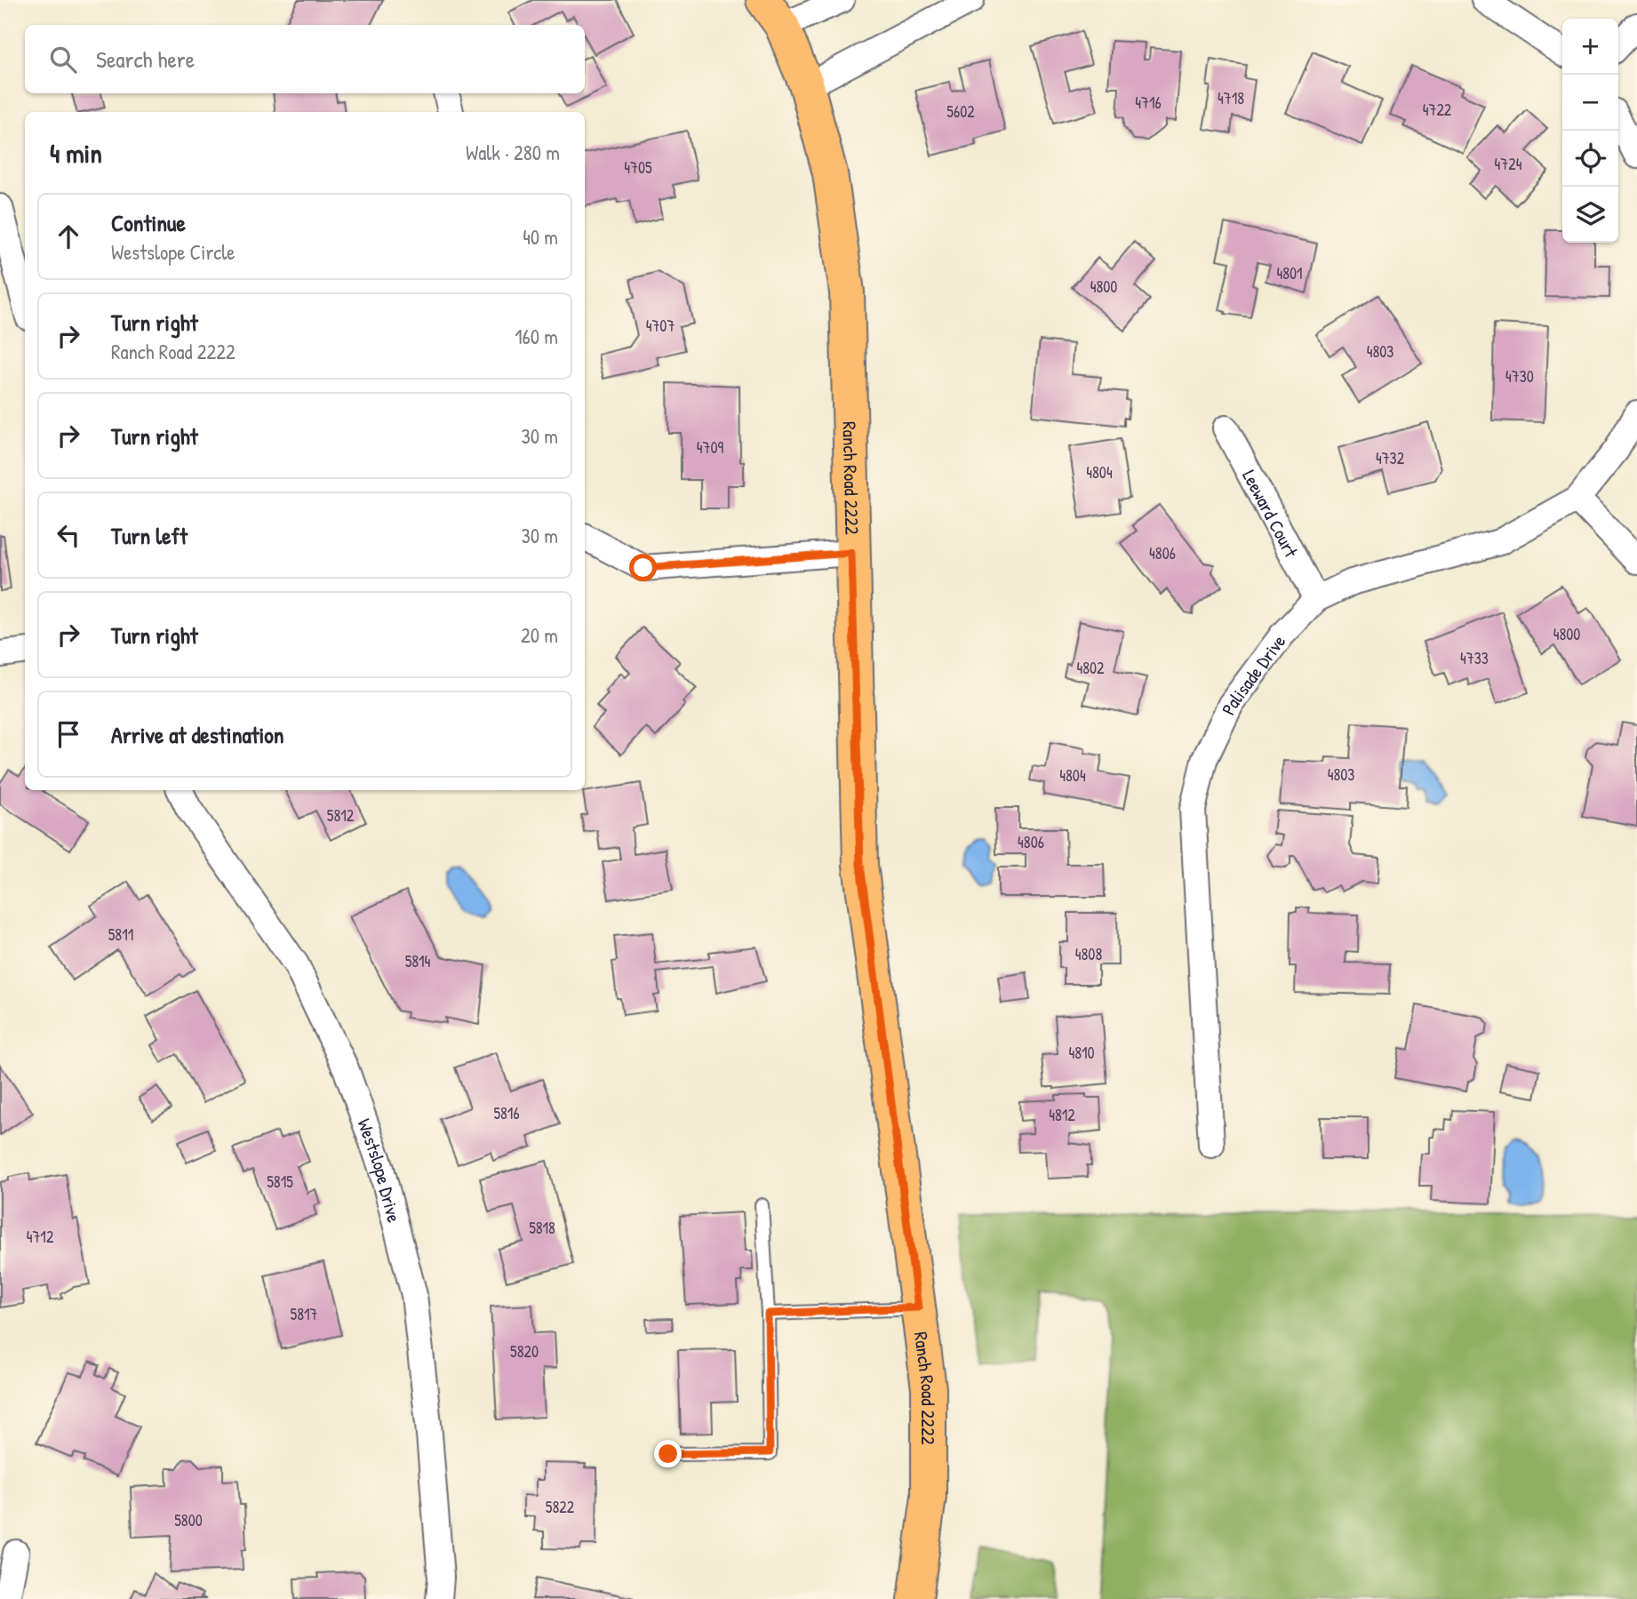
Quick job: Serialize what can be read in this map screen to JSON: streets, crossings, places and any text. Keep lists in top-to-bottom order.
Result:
{
  "streets": {
    "main road": ["Ranch Road 2222"],
    "street": ["Leeward Court", "Palisade Drive", "Westslope Drive"]
  },
  "crossings": [
    ["Leeward Court", "Palisade Drive"]
  ],
  "house_numbers": [
    "4718",
    "4716",
    "4722",
    "5602",
    "4724",
    "4705",
    "4801",
    "4800",
    "4707",
    "4803",
    "4730",
    "4709",
    "4732",
    "4804",
    "4806",
    "4800",
    "4733",
    "4802",
    "4803",
    "4804",
    "5812",
    "4806",
    "5811",
    "4808",
    "5814",
    "4810",
    "5816",
    "4812",
    "5815",
    "5818",
    "4712",
    "5817",
    "5820",
    "5822",
    "5800"
  ],
  "page": {
    "map_buttons": ["+", "−"],
    "search": "Search here",
    "heading": ["4 min", "Walk · 280 m"],
    "list": [
      ["Continue", "Westslope Circle", "40 m"],
      ["Turn right", "Ranch Road 2222", "160 m"],
      ["Turn right", "30 m"],
      ["Turn left", "30 m"],
      ["Turn right", "20 m"],
      "Arrive at destination"
    ]
  }
}
